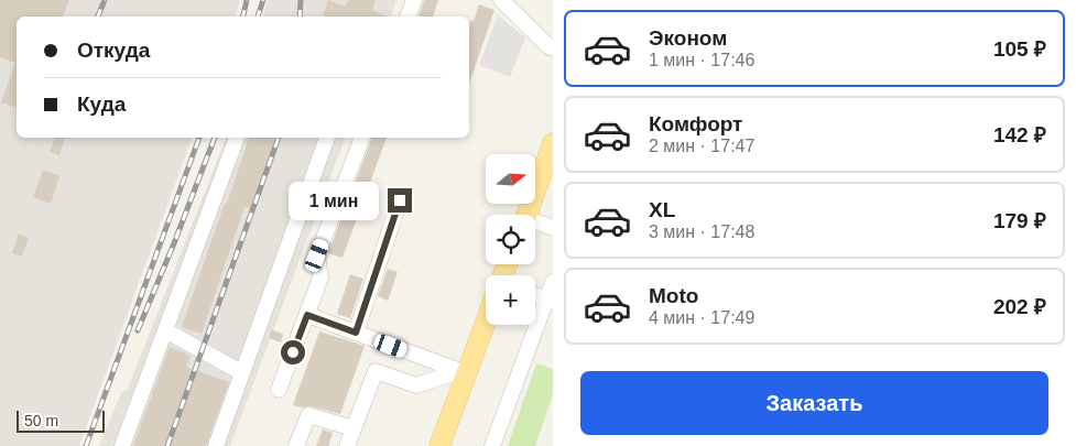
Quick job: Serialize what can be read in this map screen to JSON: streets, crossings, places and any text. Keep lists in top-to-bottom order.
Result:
{
  "scale_bar": "50 m",
  "north": "right",
  "page": {
    "list": [
      {
        "name": "Эконом",
        "note": "1 мин · 17:46",
        "value": "105 ₽"
      },
      {
        "name": "Комфорт",
        "note": "2 мин · 17:47",
        "value": "142 ₽"
      },
      {
        "name": "XL",
        "note": "3 мин · 17:48",
        "value": "179 ₽"
      },
      {
        "name": "Moto",
        "note": "4 мин · 17:49",
        "value": "202 ₽"
      }
    ],
    "banner": ["Откуда", "Куда"],
    "map_buttons": "+",
    "bubble": "1 мин",
    "buttons": "Заказать",
    "scale": "50 m"
  }
}
